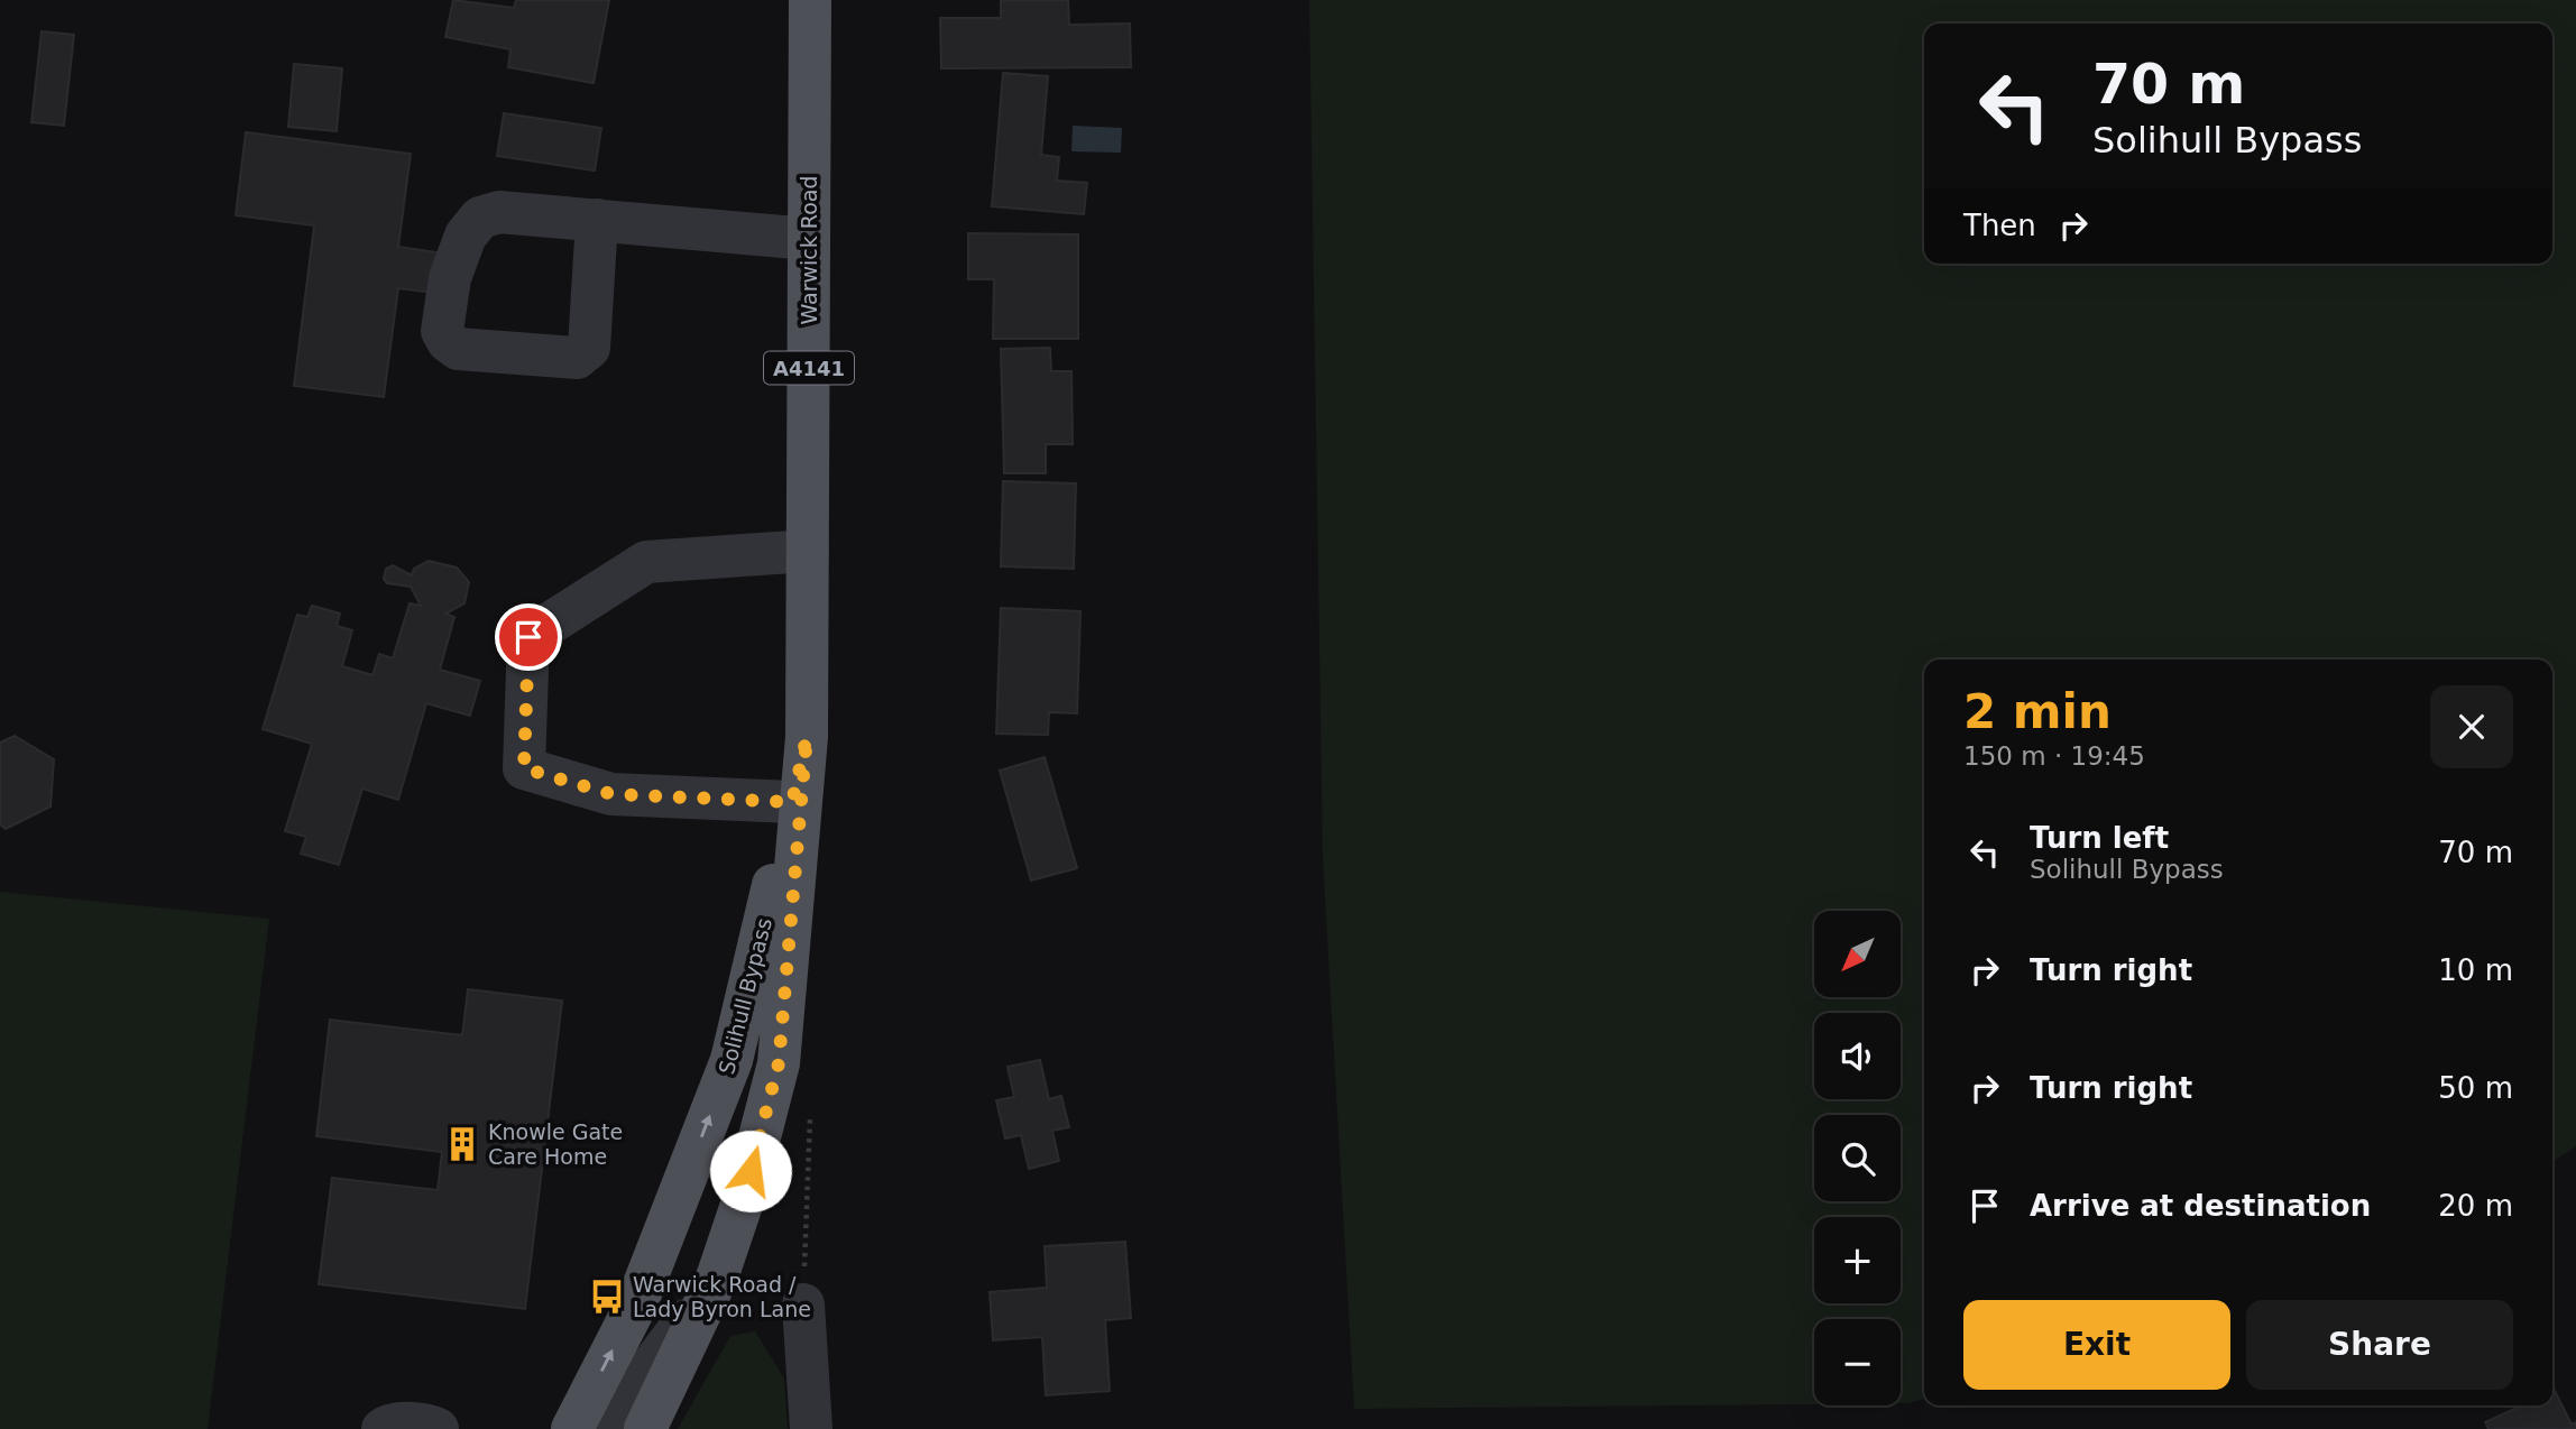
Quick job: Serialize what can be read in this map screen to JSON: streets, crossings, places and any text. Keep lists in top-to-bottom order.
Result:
{
  "streets": {
    "main road": ["Warwick Road", "A4141", "Solihull Bypass"]
  },
  "crossings": [
    ["Warwick Road", "Solihull Bypass"]
  ],
  "places": {
    "building": ["Knowle Gate Care Home"],
    "bus stop": ["Warwick Road / Lady Byron Lane"]
  },
  "north": "bottom left",
  "page": {
    "turn": ["70 m", "Solihull Bypass"],
    "then": "Then",
    "heading": ["2 min", "150 m · 19:45"],
    "list": [
      {
        "name": "Turn left",
        "note": "Solihull Bypass",
        "value": "70 m"
      },
      {
        "name": "Turn right",
        "value": "10 m"
      },
      {
        "name": "Turn right",
        "value": "50 m"
      },
      {
        "name": "Arrive at destination",
        "value": "20 m"
      }
    ],
    "map_buttons": ["+", "−"],
    "buttons": ["Exit", "Share"]
  }
}
